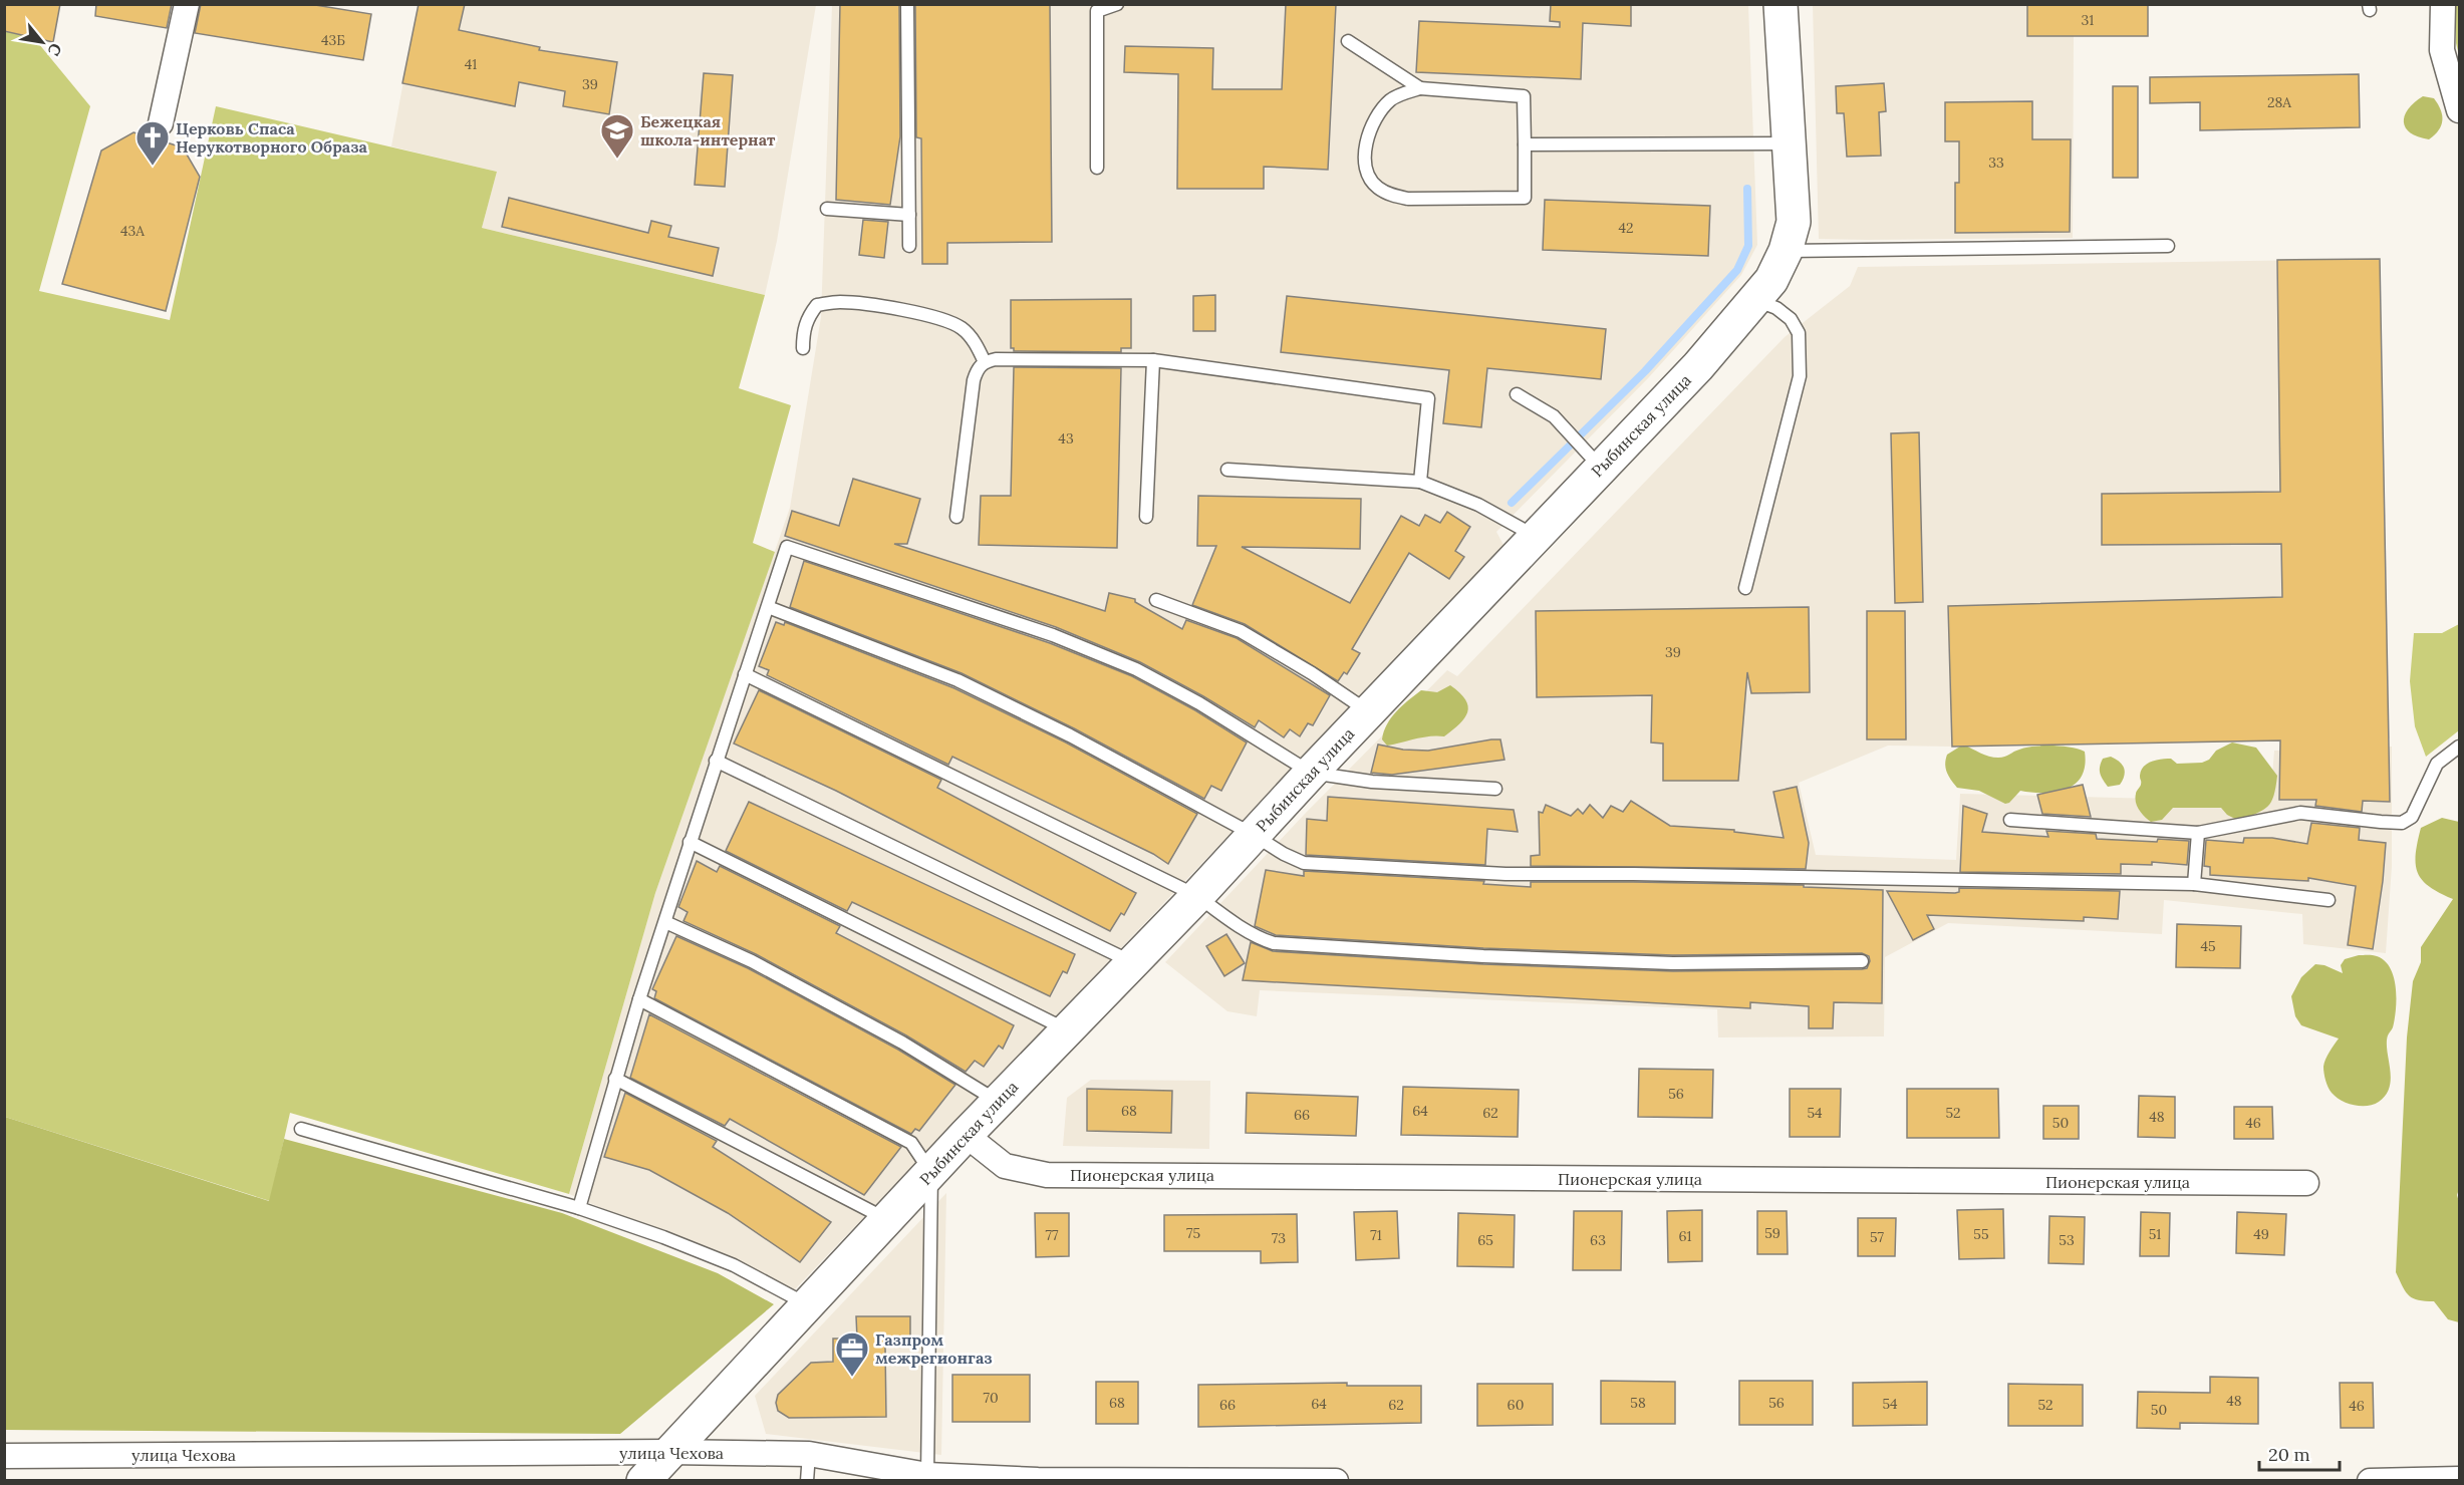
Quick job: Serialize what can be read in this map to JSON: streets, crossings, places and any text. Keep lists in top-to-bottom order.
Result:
{
  "streets": {
    "main road": ["Рыбинская улица"],
    "street": ["Пионерская улица", "улица Чехова"]
  },
  "crossings": [
    ["Рыбинская улица", "Пионерская улица"],
    ["Рыбинская улица", "улица Чехова"]
  ],
  "places": {
    "school or university": ["Бежецкая школа-интернат"],
    "church": ["Церковь Спаса Нерукотворного Образа"],
    "office": ["Газпром межрегионгаз"]
  },
  "house_numbers": [
    "31",
    "43Б",
    "41",
    "39",
    "28А",
    "33",
    "42",
    "43А",
    "43",
    "39",
    "45",
    "56",
    "68",
    "64",
    "62",
    "54",
    "52",
    "66",
    "48",
    "50",
    "46",
    "75",
    "59",
    "55",
    "51",
    "49",
    "77",
    "71",
    "61",
    "57",
    "73",
    "65",
    "63",
    "53",
    "70",
    "48",
    "68",
    "58",
    "56",
    "64",
    "54",
    "66",
    "62",
    "60",
    "52",
    "46",
    "50"
  ],
  "scale_bar": "20 m",
  "north": "bottom right"
}
